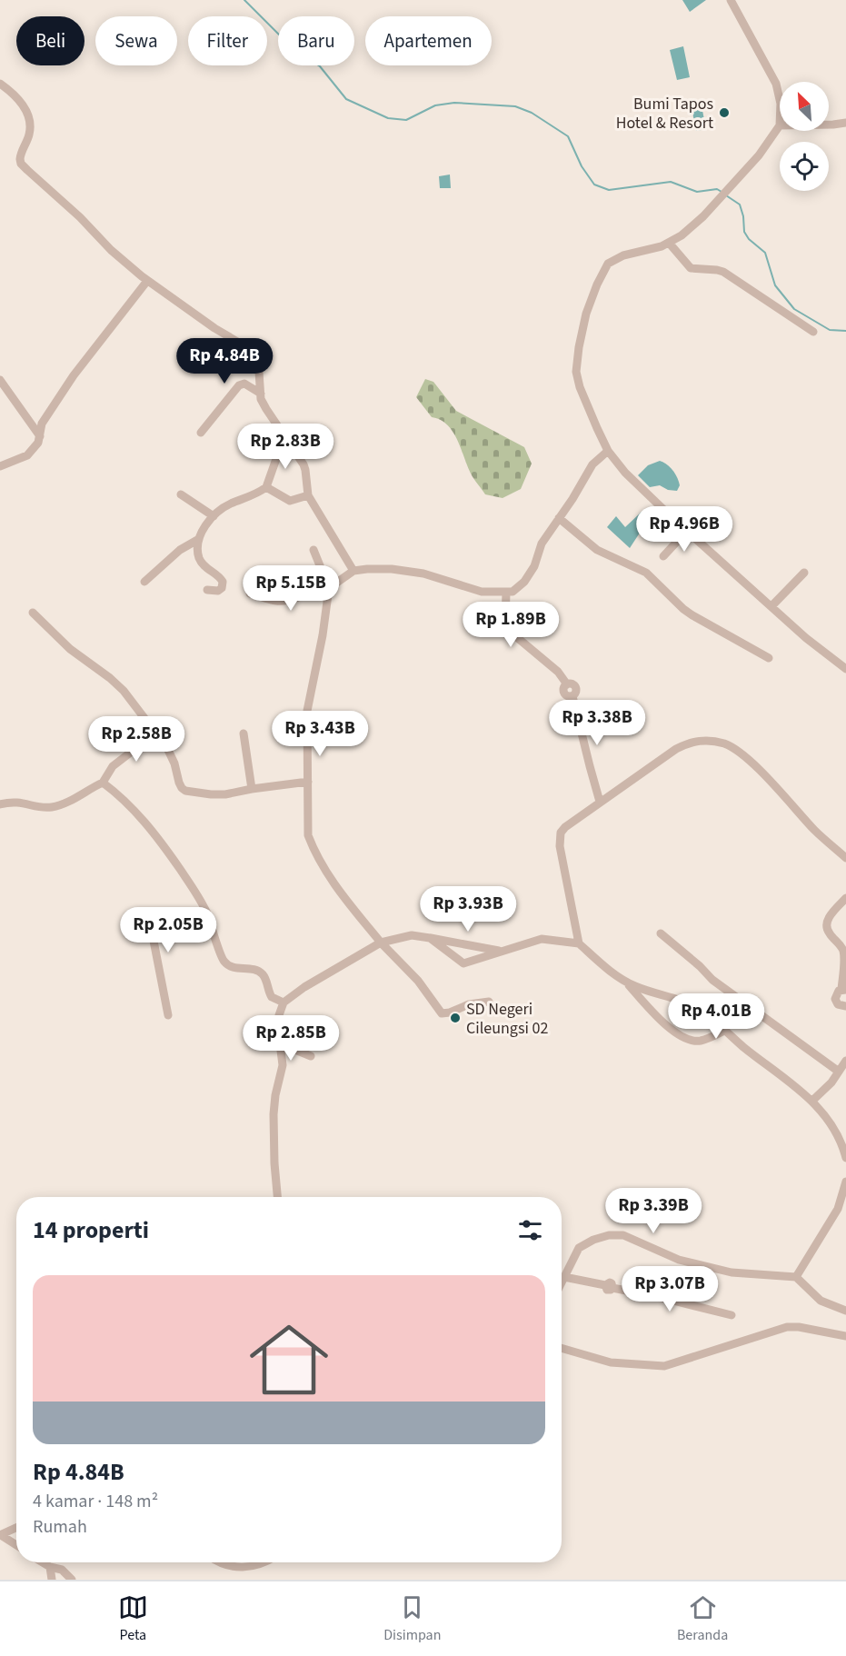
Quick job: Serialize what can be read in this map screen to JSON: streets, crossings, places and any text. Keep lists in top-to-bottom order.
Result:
{
  "places": ["Bumi Tapos Hotel & Resort", "SD Negeri Cileungsi 02"],
  "north": "top left",
  "page": {
    "chip": [
      "Beli",
      "Sewa",
      "Filter",
      "Baru",
      "Apartemen"
    ],
    "price": [
      "Rp 4.84B",
      "Rp 2.83B",
      "Rp 4.96B",
      "Rp 5.15B",
      "Rp 1.89B",
      "Rp 3.38B",
      "Rp 3.43B",
      "Rp 2.58B",
      "Rp 3.93B",
      "Rp 2.05B",
      "Rp 4.01B",
      "Rp 2.85B",
      "Rp 3.39B",
      "Rp 3.07B"
    ],
    "heading": "14 properti",
    "list": [
      {
        "name": "Rp 4.84B",
        "note": "4 kamar · 148 m² · Rumah"
      }
    ],
    "tabs": ["Peta", "Disimpan", "Beranda"]
  }
}
